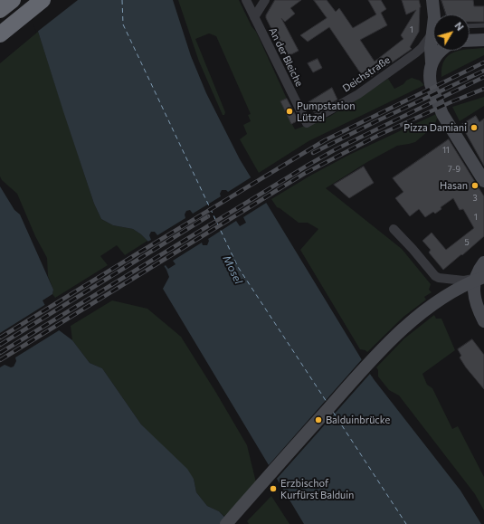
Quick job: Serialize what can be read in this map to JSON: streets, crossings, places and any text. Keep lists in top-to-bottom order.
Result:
{
  "streets": {
    "street": ["An der Bleiche", "Deichstraße"]
  },
  "crossings": [
    ["An der Bleiche", "Deichstraße"]
  ],
  "water": ["Mosel"],
  "places": [
    "Pumpstation Lützel",
    "Pizza Damiani",
    "Hasan",
    "Balduinbrücke",
    "Erzbischof Kurfürst Balduin"
  ],
  "house_numbers": [
    "1",
    "11",
    "7-9",
    "3",
    "1",
    "5"
  ],
  "north": "top right"
}
